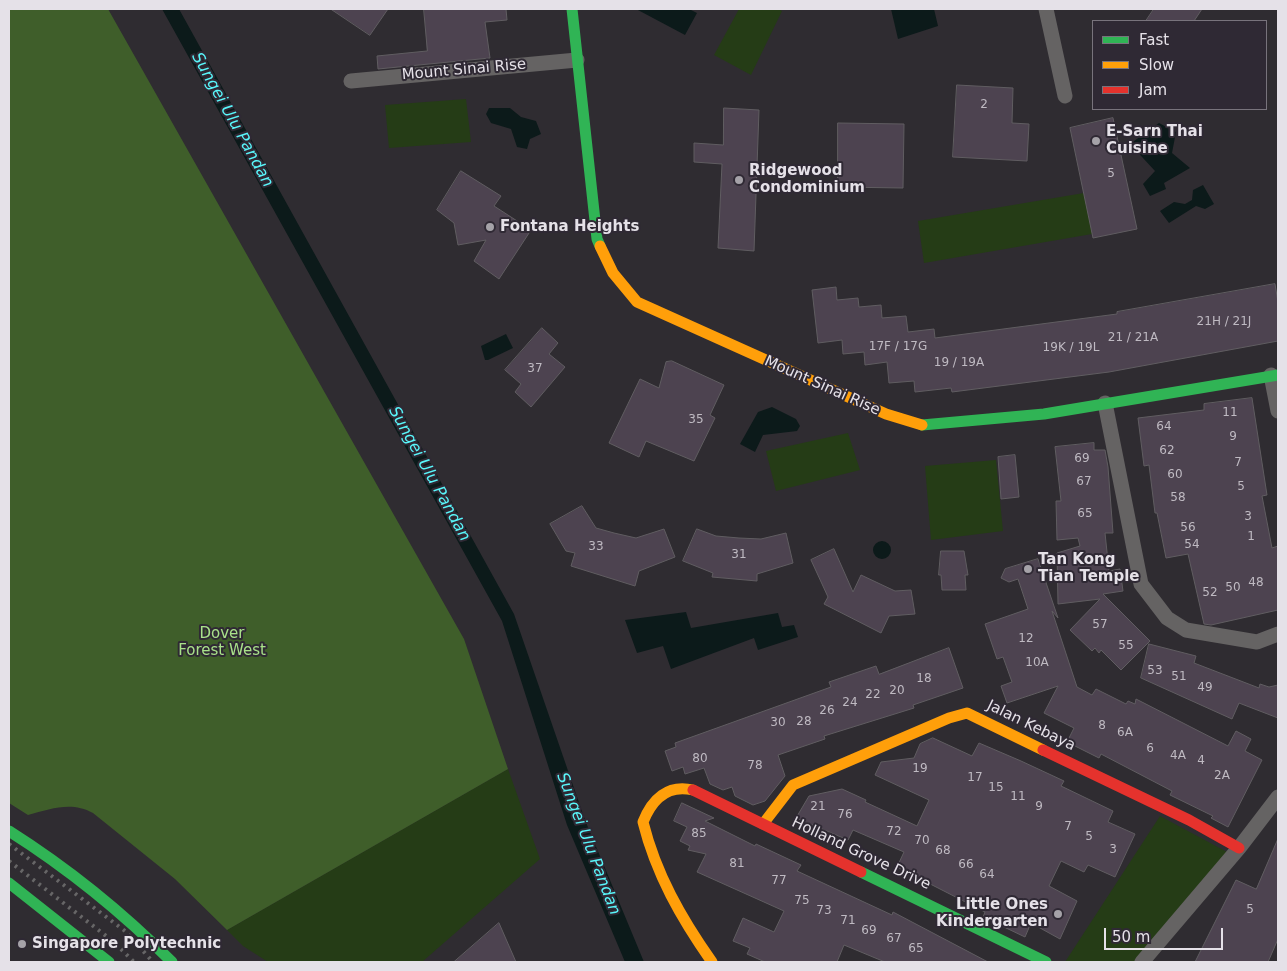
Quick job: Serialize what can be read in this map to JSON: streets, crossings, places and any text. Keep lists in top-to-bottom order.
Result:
{
  "streets": {
    "street": ["Mount Sinai Rise", "Jalan Kebaya", "Holland Grove Drive"]
  },
  "crossings": [
    ["Jalan Kebaya", "Holland Grove Drive"]
  ],
  "water": ["Sungei Ulu Pandan"],
  "parks": ["Dover Forest West"],
  "places": [
    "E-Sarn Thai Cuisine",
    "Ridgewood Condominium",
    "Fontana Heights",
    "Tan Kong Tian Temple",
    "Little Ones Kindergarten",
    "Singapore Polytechnic"
  ],
  "house_numbers": [
    "2",
    "5",
    "21H / 21J",
    "21 / 21A",
    "17F / 17G",
    "19K / 19L",
    "19 / 19A",
    "37",
    "11",
    "35",
    "64",
    "9",
    "62",
    "69",
    "7",
    "60",
    "67",
    "5",
    "58",
    "65",
    "3",
    "56",
    "1",
    "54",
    "33",
    "31",
    "48",
    "50",
    "52",
    "57",
    "12",
    "55",
    "10A",
    "53",
    "51",
    "18",
    "49",
    "20",
    "22",
    "24",
    "26",
    "28",
    "30",
    "8",
    "6A",
    "6",
    "4A",
    "80",
    "4",
    "78",
    "19",
    "2A",
    "17",
    "15",
    "11",
    "21",
    "9",
    "76",
    "7",
    "72",
    "85",
    "5",
    "70",
    "3",
    "68",
    "81",
    "66",
    "64",
    "77",
    "75",
    "5",
    "73",
    "71",
    "69",
    "67",
    "65"
  ],
  "legend": ["Fast", "Slow", "Jam"],
  "scale_bar": "50 m"
}
